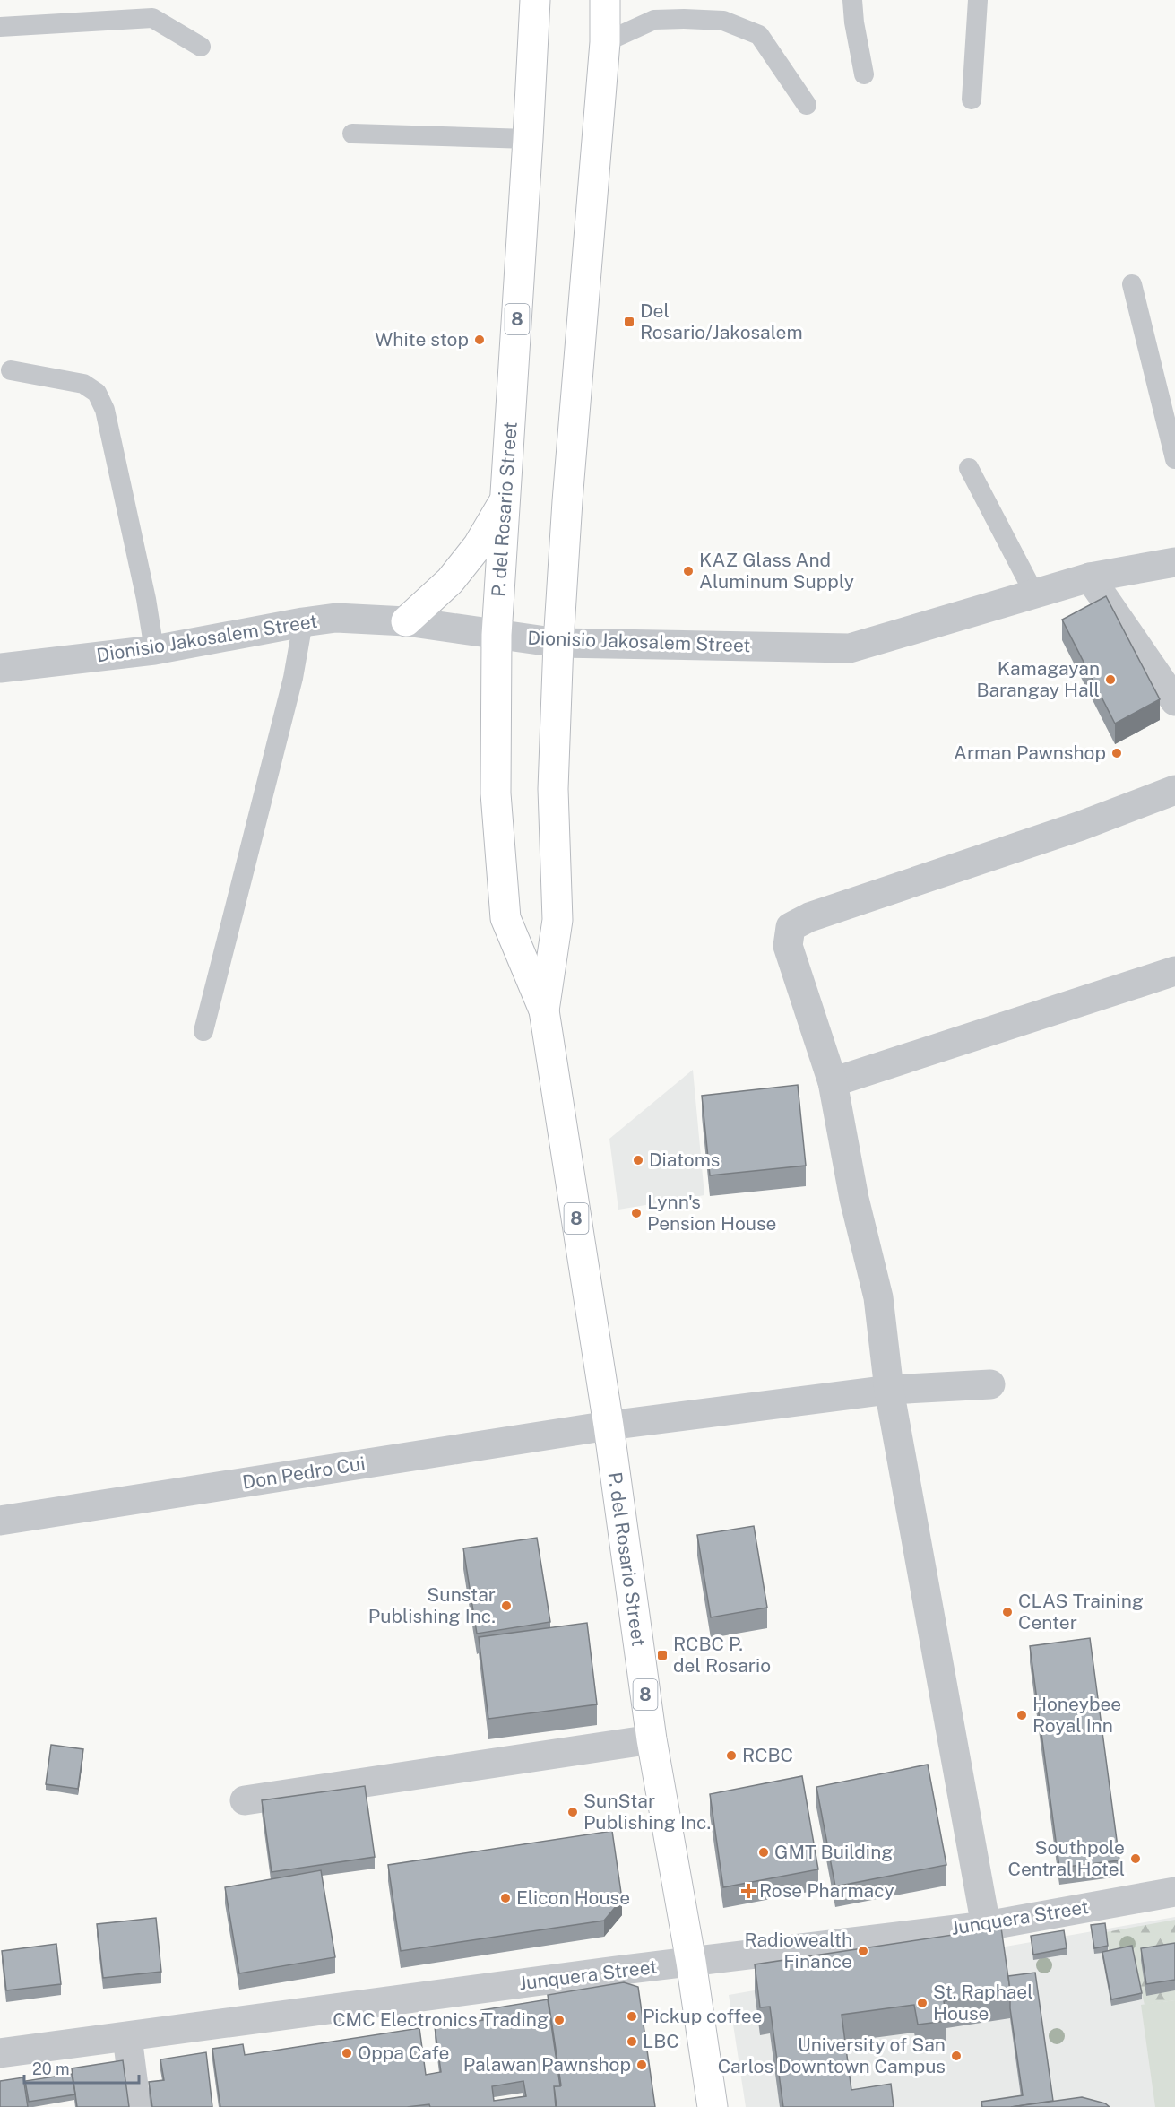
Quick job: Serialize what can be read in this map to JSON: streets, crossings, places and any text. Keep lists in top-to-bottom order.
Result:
{
  "streets": {
    "main road": ["8", "P. del Rosario Street"],
    "street": ["Dionisio Jakosalem Street", "Don Pedro Cui", "Junquera Street"]
  },
  "crossings": [
    ["P. del Rosario Street", "Dionisio Jakosalem Street"],
    ["P. del Rosario Street", "Don Pedro Cui"],
    ["P. del Rosario Street", "Junquera Street"]
  ],
  "places": {
    "transit": ["Del Rosario/Jakosalem", "RCBC P. del Rosario"],
    "other": [
      "White stop",
      "KAZ Glass And Aluminum Supply",
      "Kamagayan Barangay Hall",
      "Arman Pawnshop",
      "Diatoms",
      "Lynn's Pension House",
      "Sunstar Publishing Inc.",
      "CLAS Training Center",
      "Honeybee Royal Inn",
      "RCBC",
      "SunStar Publishing Inc.",
      "GMT Building",
      "Southpole Central Hotel",
      "Elicon House",
      "Radiowealth Finance",
      "St. Raphael House",
      "Pickup coffee",
      "CMC Electronics Trading",
      "LBC",
      "Oppa Cafe",
      "University of San Carlos Downtown Campus",
      "Palawan Pawnshop"
    ],
    "health": ["Rose Pharmacy"]
  },
  "scale_bar": "20 m"
}
